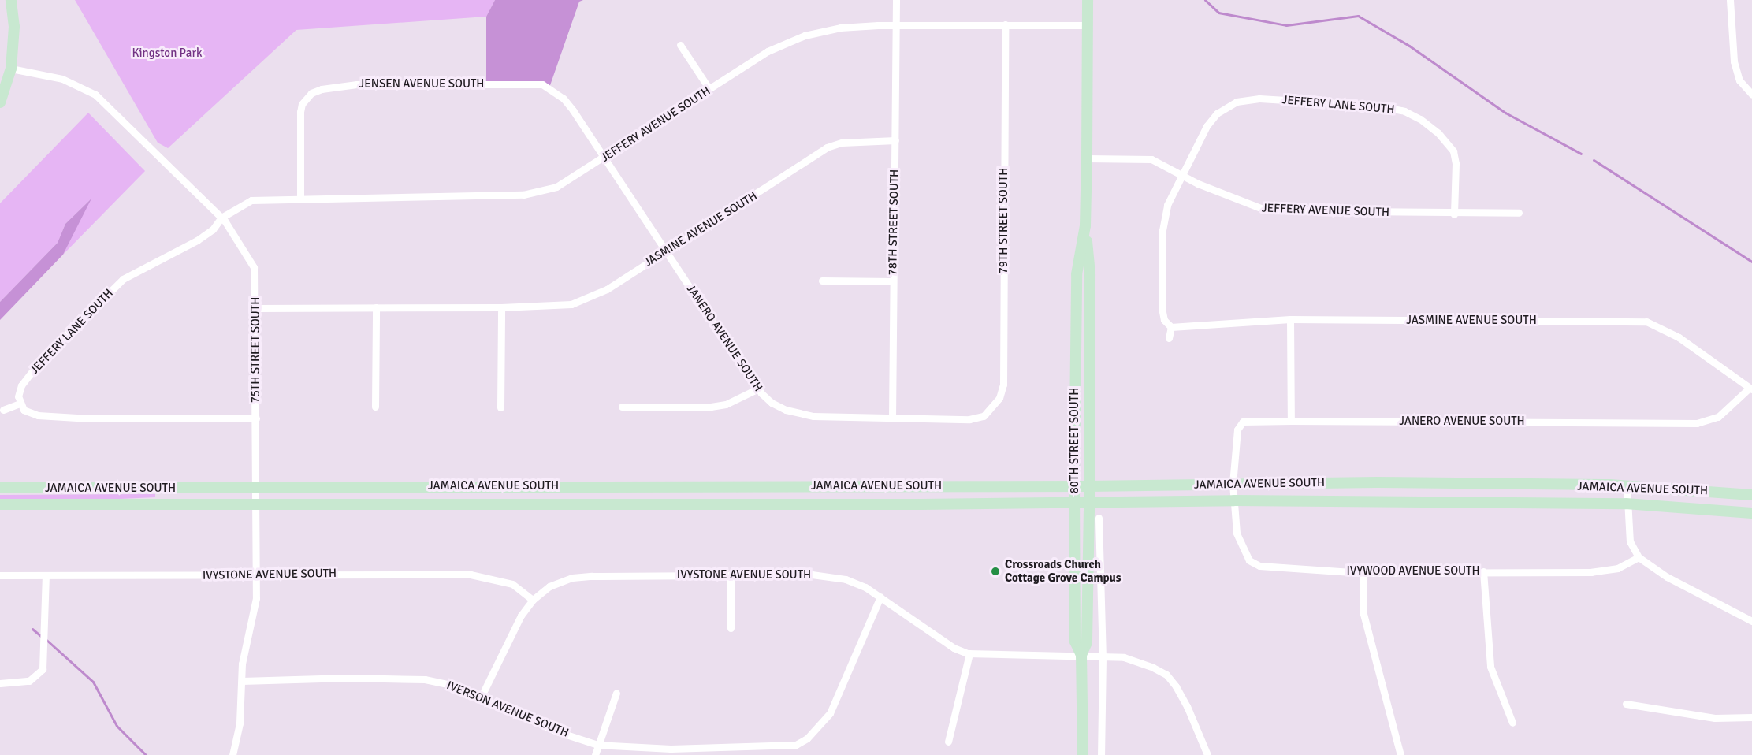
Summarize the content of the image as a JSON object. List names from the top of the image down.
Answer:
{
  "streets": {
    "main road": ["80TH STREET SOUTH", "JAMAICA AVENUE SOUTH"],
    "street": [
      "JENSEN AVENUE SOUTH",
      "JEFFERY LANE SOUTH",
      "JEFFERY AVENUE SOUTH",
      "79TH STREET SOUTH",
      "78TH STREET SOUTH",
      "JASMINE AVENUE SOUTH",
      "JANERO AVENUE SOUTH",
      "75TH STREET SOUTH",
      "IVYWOOD AVENUE SOUTH",
      "IVYSTONE AVENUE SOUTH",
      "IVERSON AVENUE SOUTH"
    ]
  },
  "crossings": [
    ["JENSEN AVENUE SOUTH", "JEFFERY AVENUE SOUTH"],
    ["JENSEN AVENUE SOUTH", "JANERO AVENUE SOUTH"],
    ["JEFFERY LANE SOUTH", "JEFFERY AVENUE SOUTH"],
    ["JEFFERY LANE SOUTH", "JASMINE AVENUE SOUTH"],
    ["JEFFERY LANE SOUTH", "75TH STREET SOUTH"],
    ["JEFFERY AVENUE SOUTH", "79TH STREET SOUTH"],
    ["JEFFERY AVENUE SOUTH", "78TH STREET SOUTH"],
    ["JEFFERY AVENUE SOUTH", "JANERO AVENUE SOUTH"],
    ["JEFFERY AVENUE SOUTH", "75TH STREET SOUTH"],
    ["JEFFERY AVENUE SOUTH", "80TH STREET SOUTH"],
    ["79TH STREET SOUTH", "JANERO AVENUE SOUTH"],
    ["78TH STREET SOUTH", "JASMINE AVENUE SOUTH"],
    ["78TH STREET SOUTH", "JANERO AVENUE SOUTH"],
    ["JASMINE AVENUE SOUTH", "JANERO AVENUE SOUTH"],
    ["JASMINE AVENUE SOUTH", "75TH STREET SOUTH"],
    ["JANERO AVENUE SOUTH", "JAMAICA AVENUE SOUTH"],
    ["JANERO AVENUE SOUTH", "IVYWOOD AVENUE SOUTH"],
    ["75TH STREET SOUTH", "JAMAICA AVENUE SOUTH"],
    ["75TH STREET SOUTH", "IVYSTONE AVENUE SOUTH"],
    ["75TH STREET SOUTH", "IVERSON AVENUE SOUTH"],
    ["80TH STREET SOUTH", "JAMAICA AVENUE SOUTH"],
    ["80TH STREET SOUTH", "IVYSTONE AVENUE SOUTH"],
    ["JAMAICA AVENUE SOUTH", "IVYWOOD AVENUE SOUTH"],
    ["IVYSTONE AVENUE SOUTH", "IVERSON AVENUE SOUTH"]
  ],
  "parks": ["Kingston Park"],
  "places": ["Crossroads Church Cottage Grove Campus"]
}
